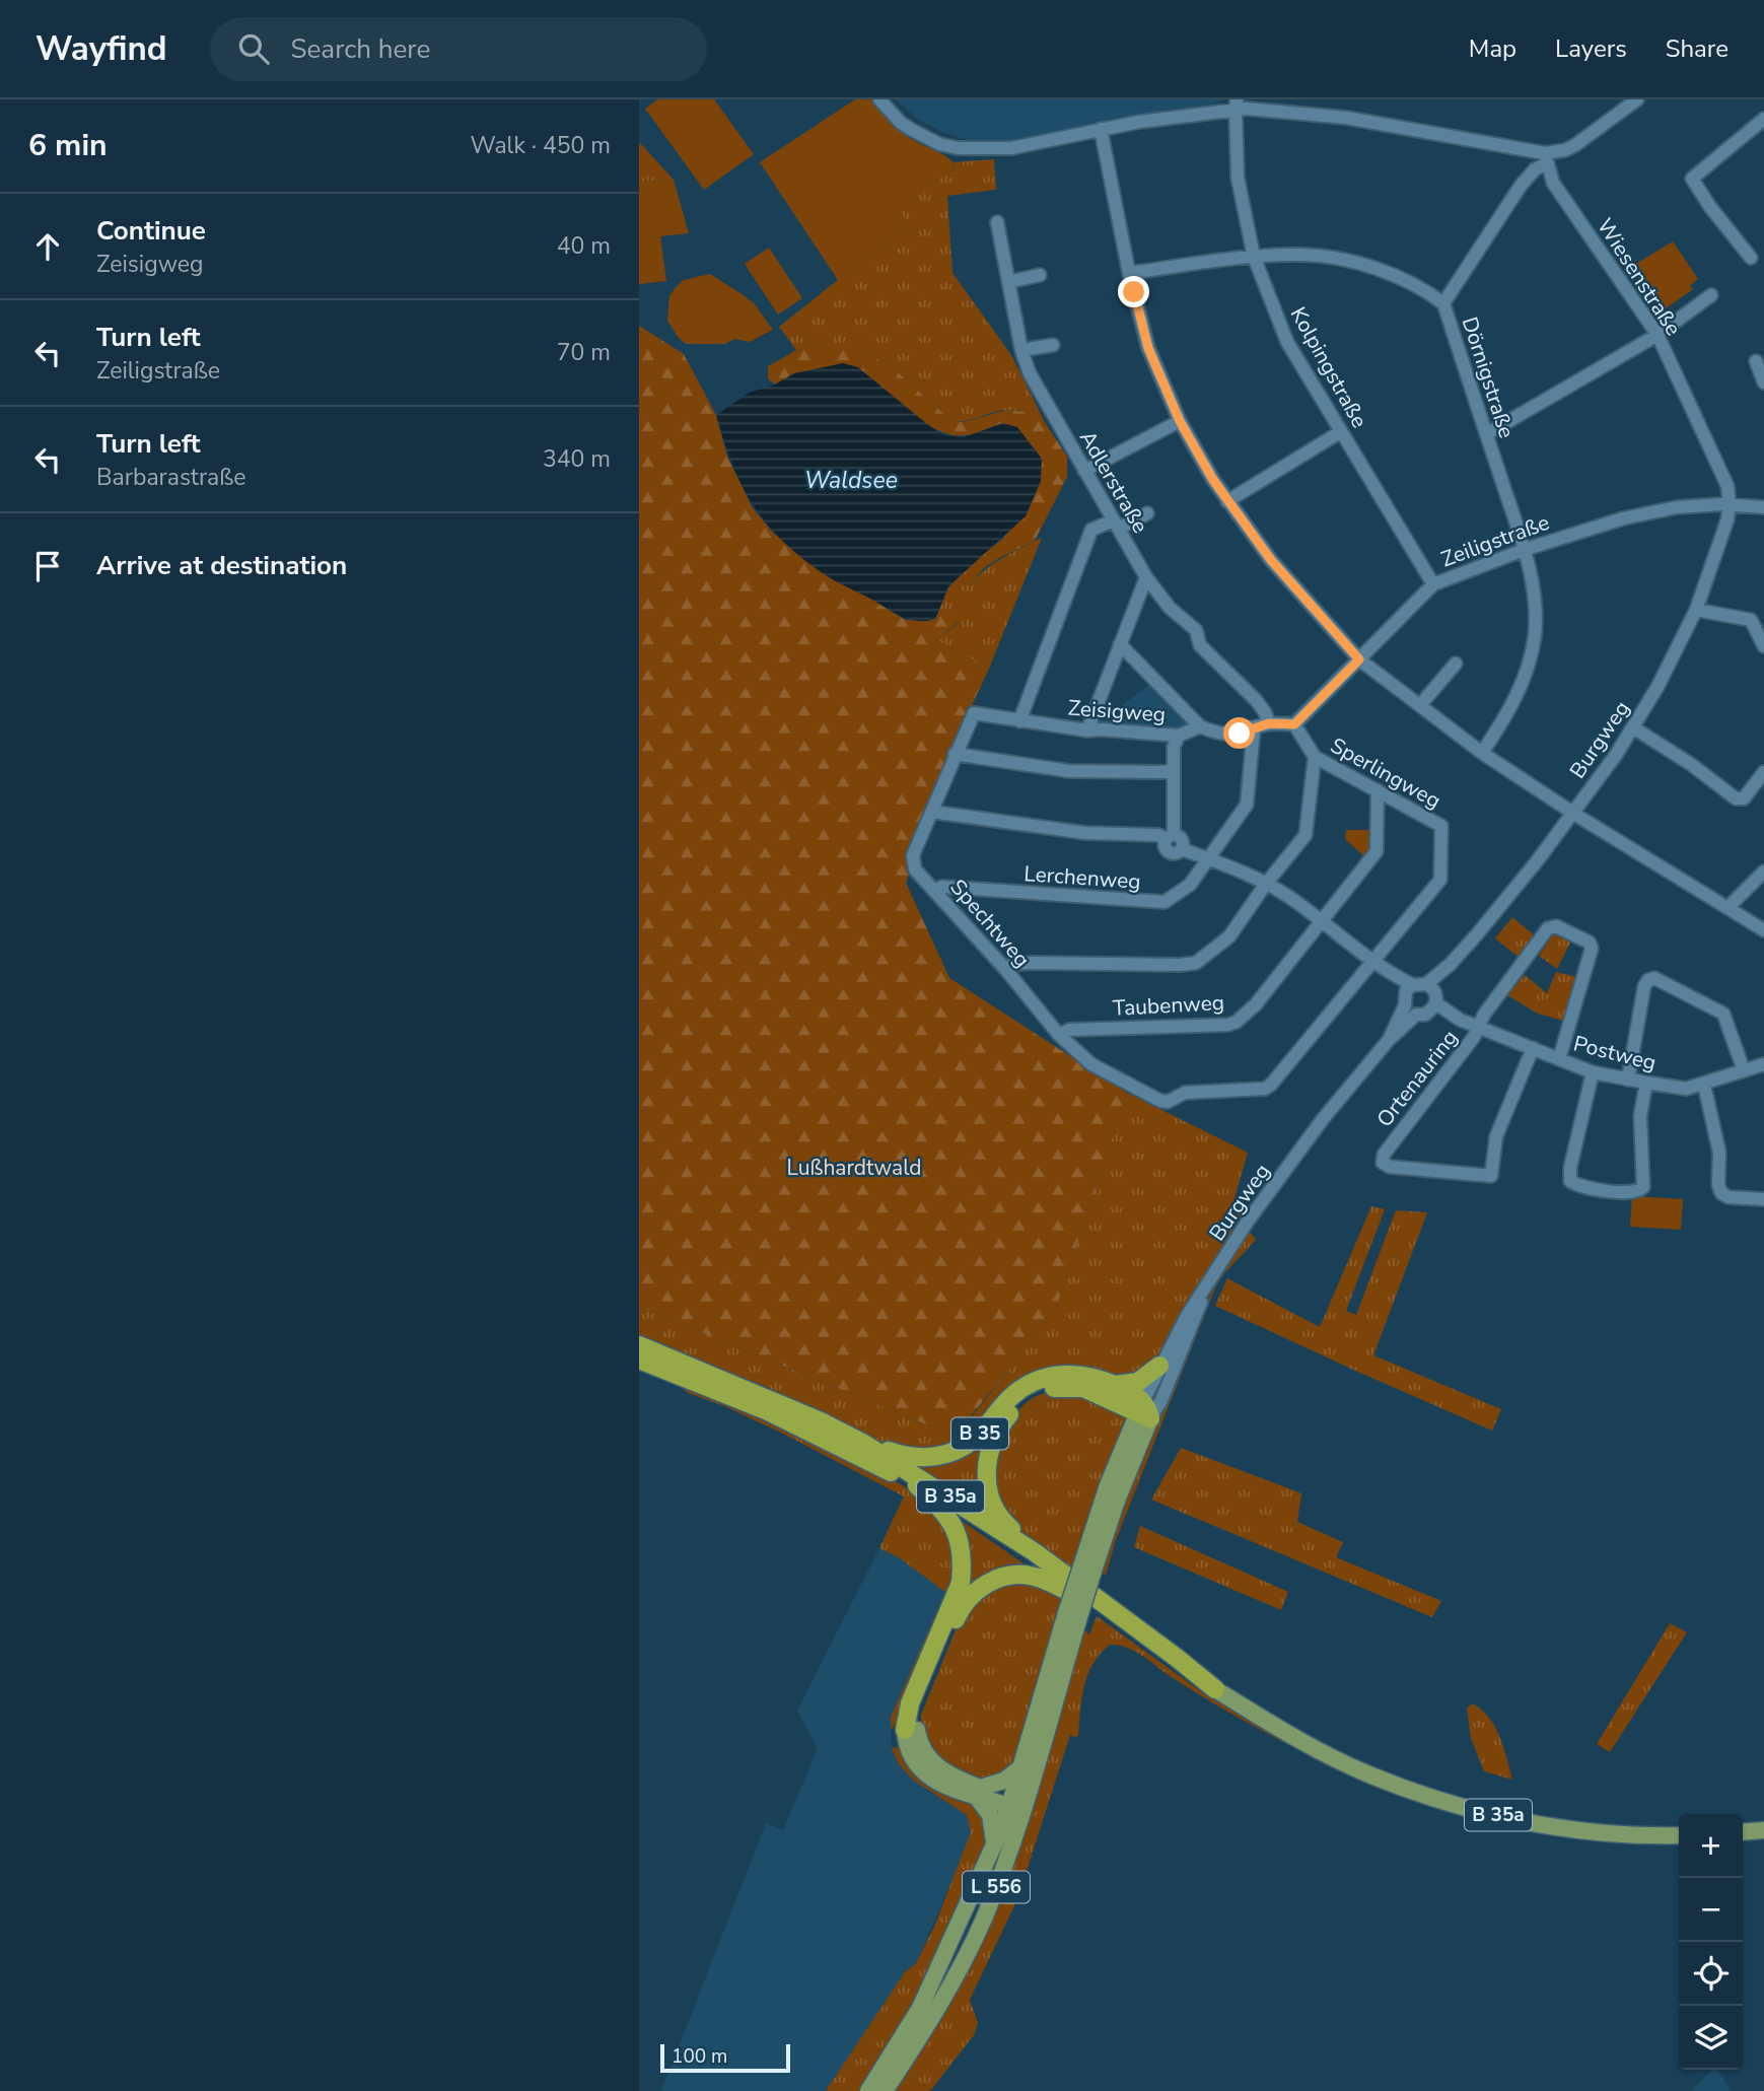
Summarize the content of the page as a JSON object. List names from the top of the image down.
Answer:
{
  "streets": {
    "highway": ["B 35", "B 35a"],
    "main road": ["L 556"],
    "street": [
      "Wiesenstraße",
      "Kolpingstraße",
      "Dörnigstraße",
      "Adlerstraße",
      "Zeiligstraße",
      "Zeisigweg",
      "Burgweg",
      "Sperlingweg",
      "Lerchenweg",
      "Spechtweg",
      "Taubenweg",
      "Postweg",
      "Ortenauring"
    ]
  },
  "crossings": [
    ["Wiesenstraße", "Dörnigstraße"],
    ["Wiesenstraße", "Zeiligstraße"],
    ["Wiesenstraße", "Burgweg"],
    ["Kolpingstraße", "Zeiligstraße"],
    ["Dörnigstraße", "Zeiligstraße"],
    ["Zeiligstraße", "Burgweg"],
    ["Zeiligstraße", "Sperlingweg"],
    ["Zeisigweg", "Spechtweg"],
    ["Burgweg", "Postweg"],
    ["Burgweg", "B 35"],
    ["Burgweg", "L 556"],
    ["Sperlingweg", "Spechtweg"],
    ["Sperlingweg", "Taubenweg"],
    ["Sperlingweg", "Postweg"],
    ["Lerchenweg", "Spechtweg"],
    ["Lerchenweg", "Postweg"],
    ["Spechtweg", "Taubenweg"],
    ["Spechtweg", "Postweg"],
    ["Taubenweg", "Postweg"],
    ["Postweg", "Ortenauring"],
    ["B 35", "B 35a"],
    ["B 35", "L 556"]
  ],
  "water": ["Waldsee"],
  "parks": ["Lußhardtwald"],
  "scale_bar": "100 m",
  "page": {
    "header": "Wayfind",
    "search": "Search here",
    "nav": ["Map", "Layers", "Share"],
    "heading": ["6 min", "Walk · 450 m"],
    "list": [
      ["Continue", "Zeisigweg", "40 m"],
      ["Turn left", "Zeiligstraße", "70 m"],
      ["Turn left", "Barbarastraße", "340 m"],
      "Arrive at destination"
    ],
    "map_buttons": ["+", "−"],
    "scale": "100 m"
  }
}
